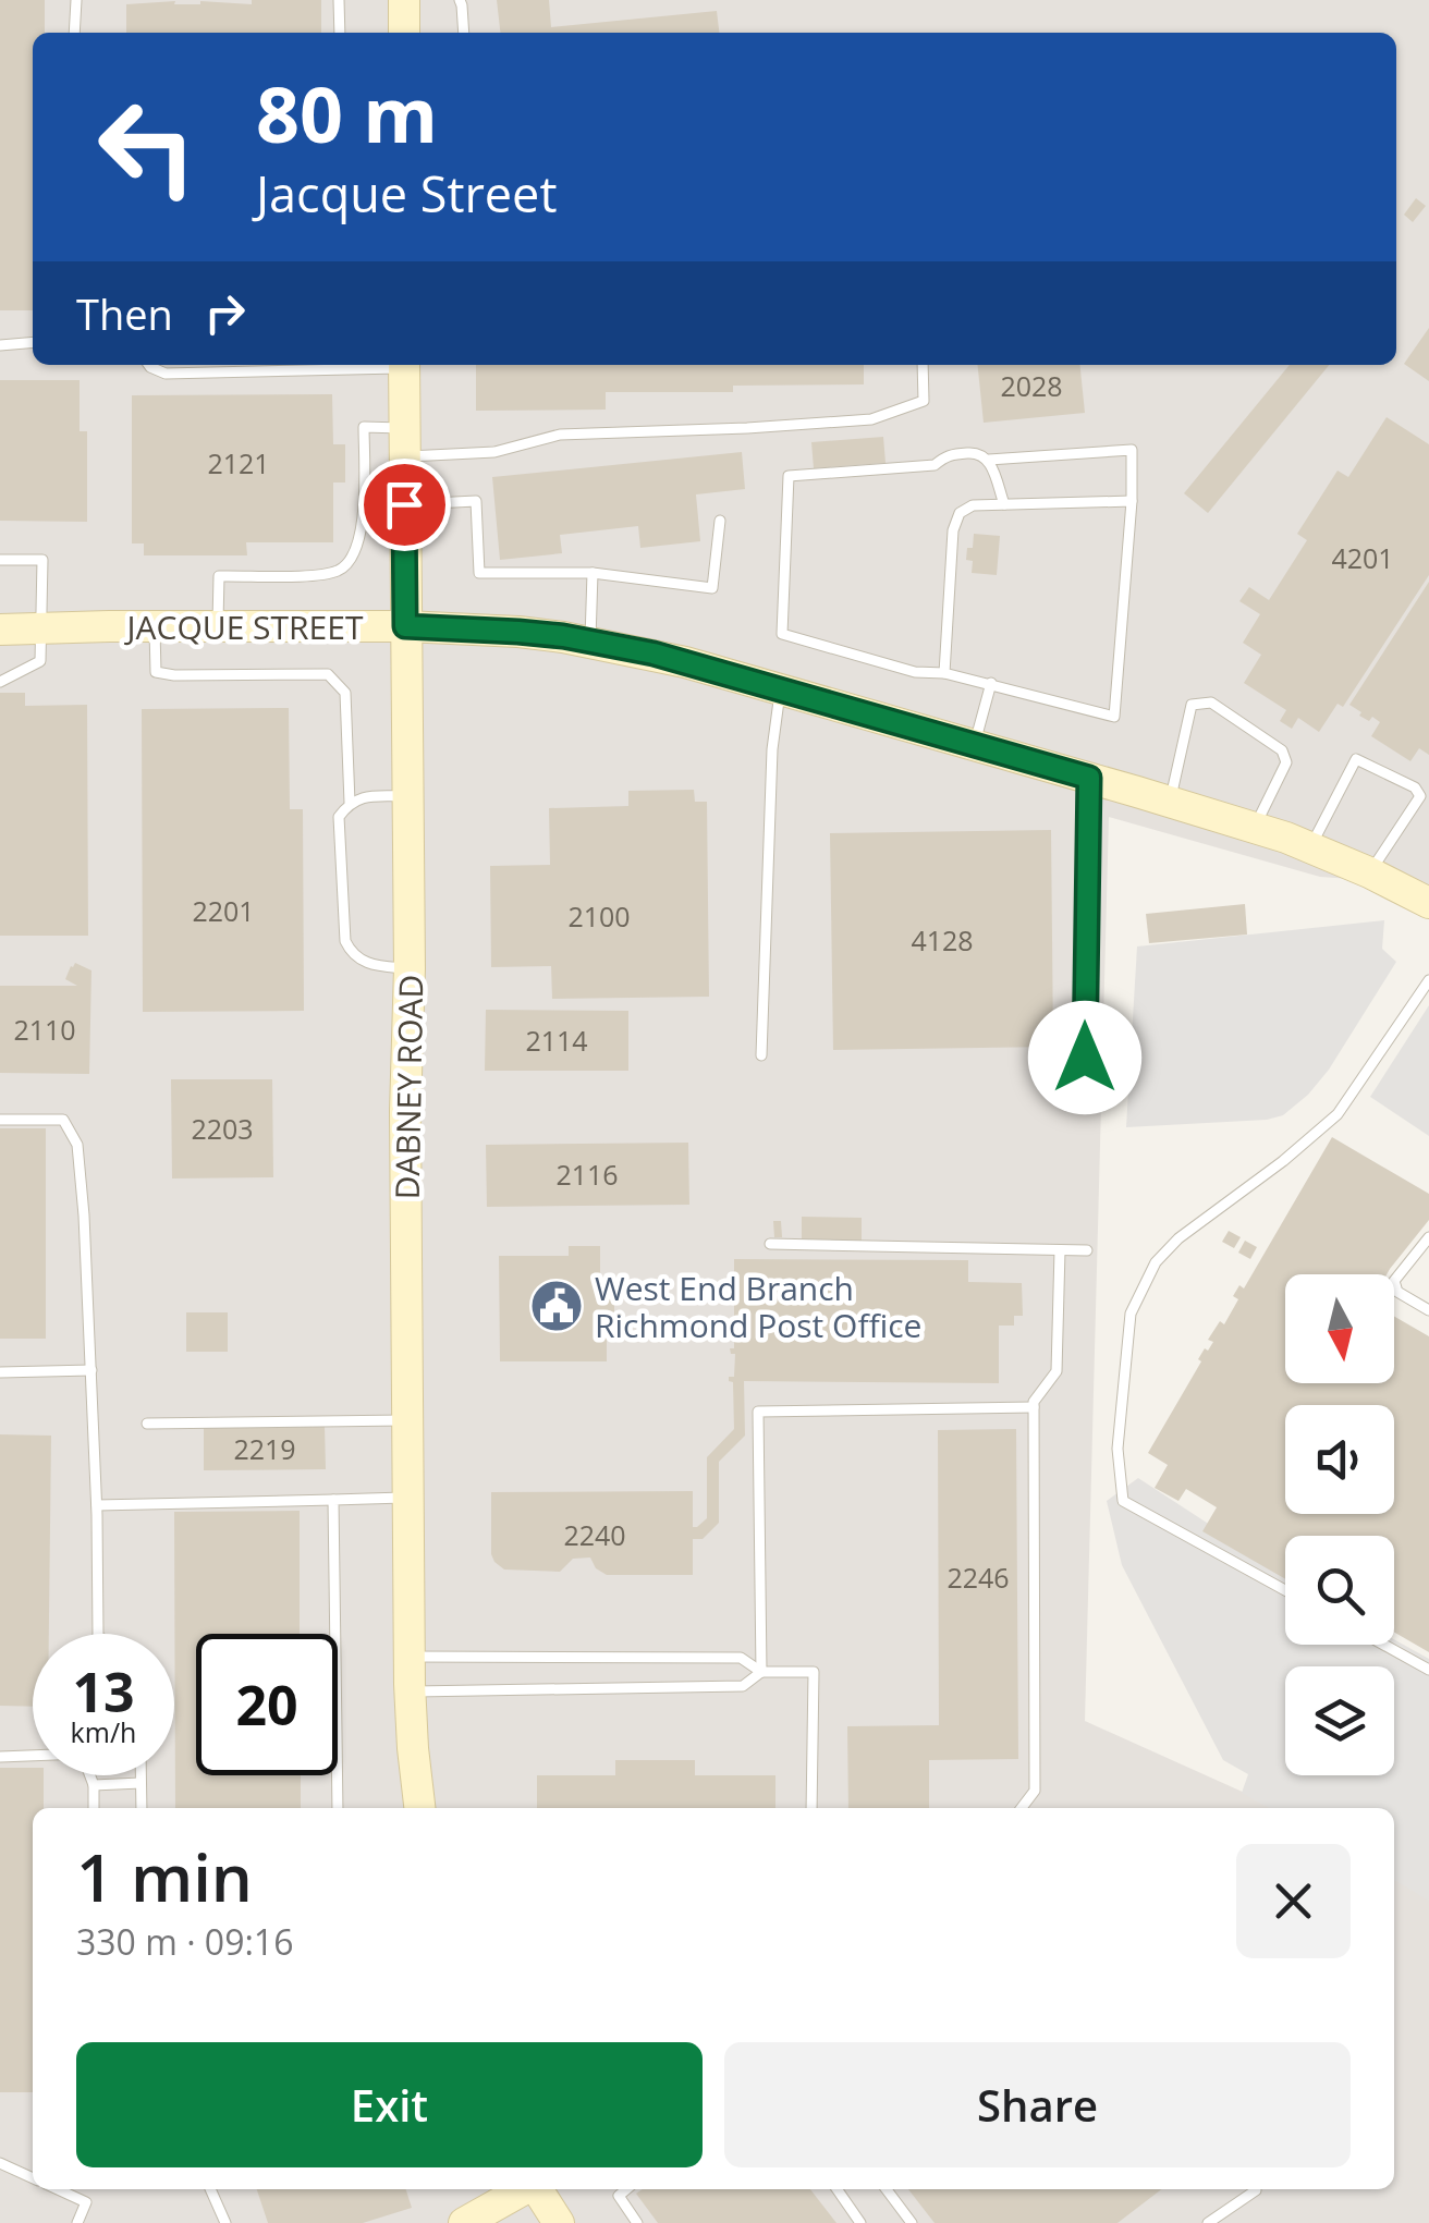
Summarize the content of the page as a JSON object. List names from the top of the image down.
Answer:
{
  "streets": {
    "street": ["JACQUE STREET", "DABNEY ROAD"]
  },
  "crossings": [
    ["JACQUE STREET", "DABNEY ROAD"]
  ],
  "places": {
    "public building": ["West End Branch Richmond Post Office"]
  },
  "house_numbers": [
    "2028",
    "2121",
    "4201",
    "2201",
    "2100",
    "4128",
    "2110",
    "2114",
    "2203",
    "2116",
    "2219",
    "2240",
    "2246"
  ],
  "north": "bottom",
  "page": {
    "turn": ["80 m", "Jacque Street"],
    "then": "Then",
    "speed": "13 km/h",
    "limit": "20",
    "heading": ["1 min", "330 m · 09:16"],
    "buttons": ["Exit", "Share"]
  }
}
